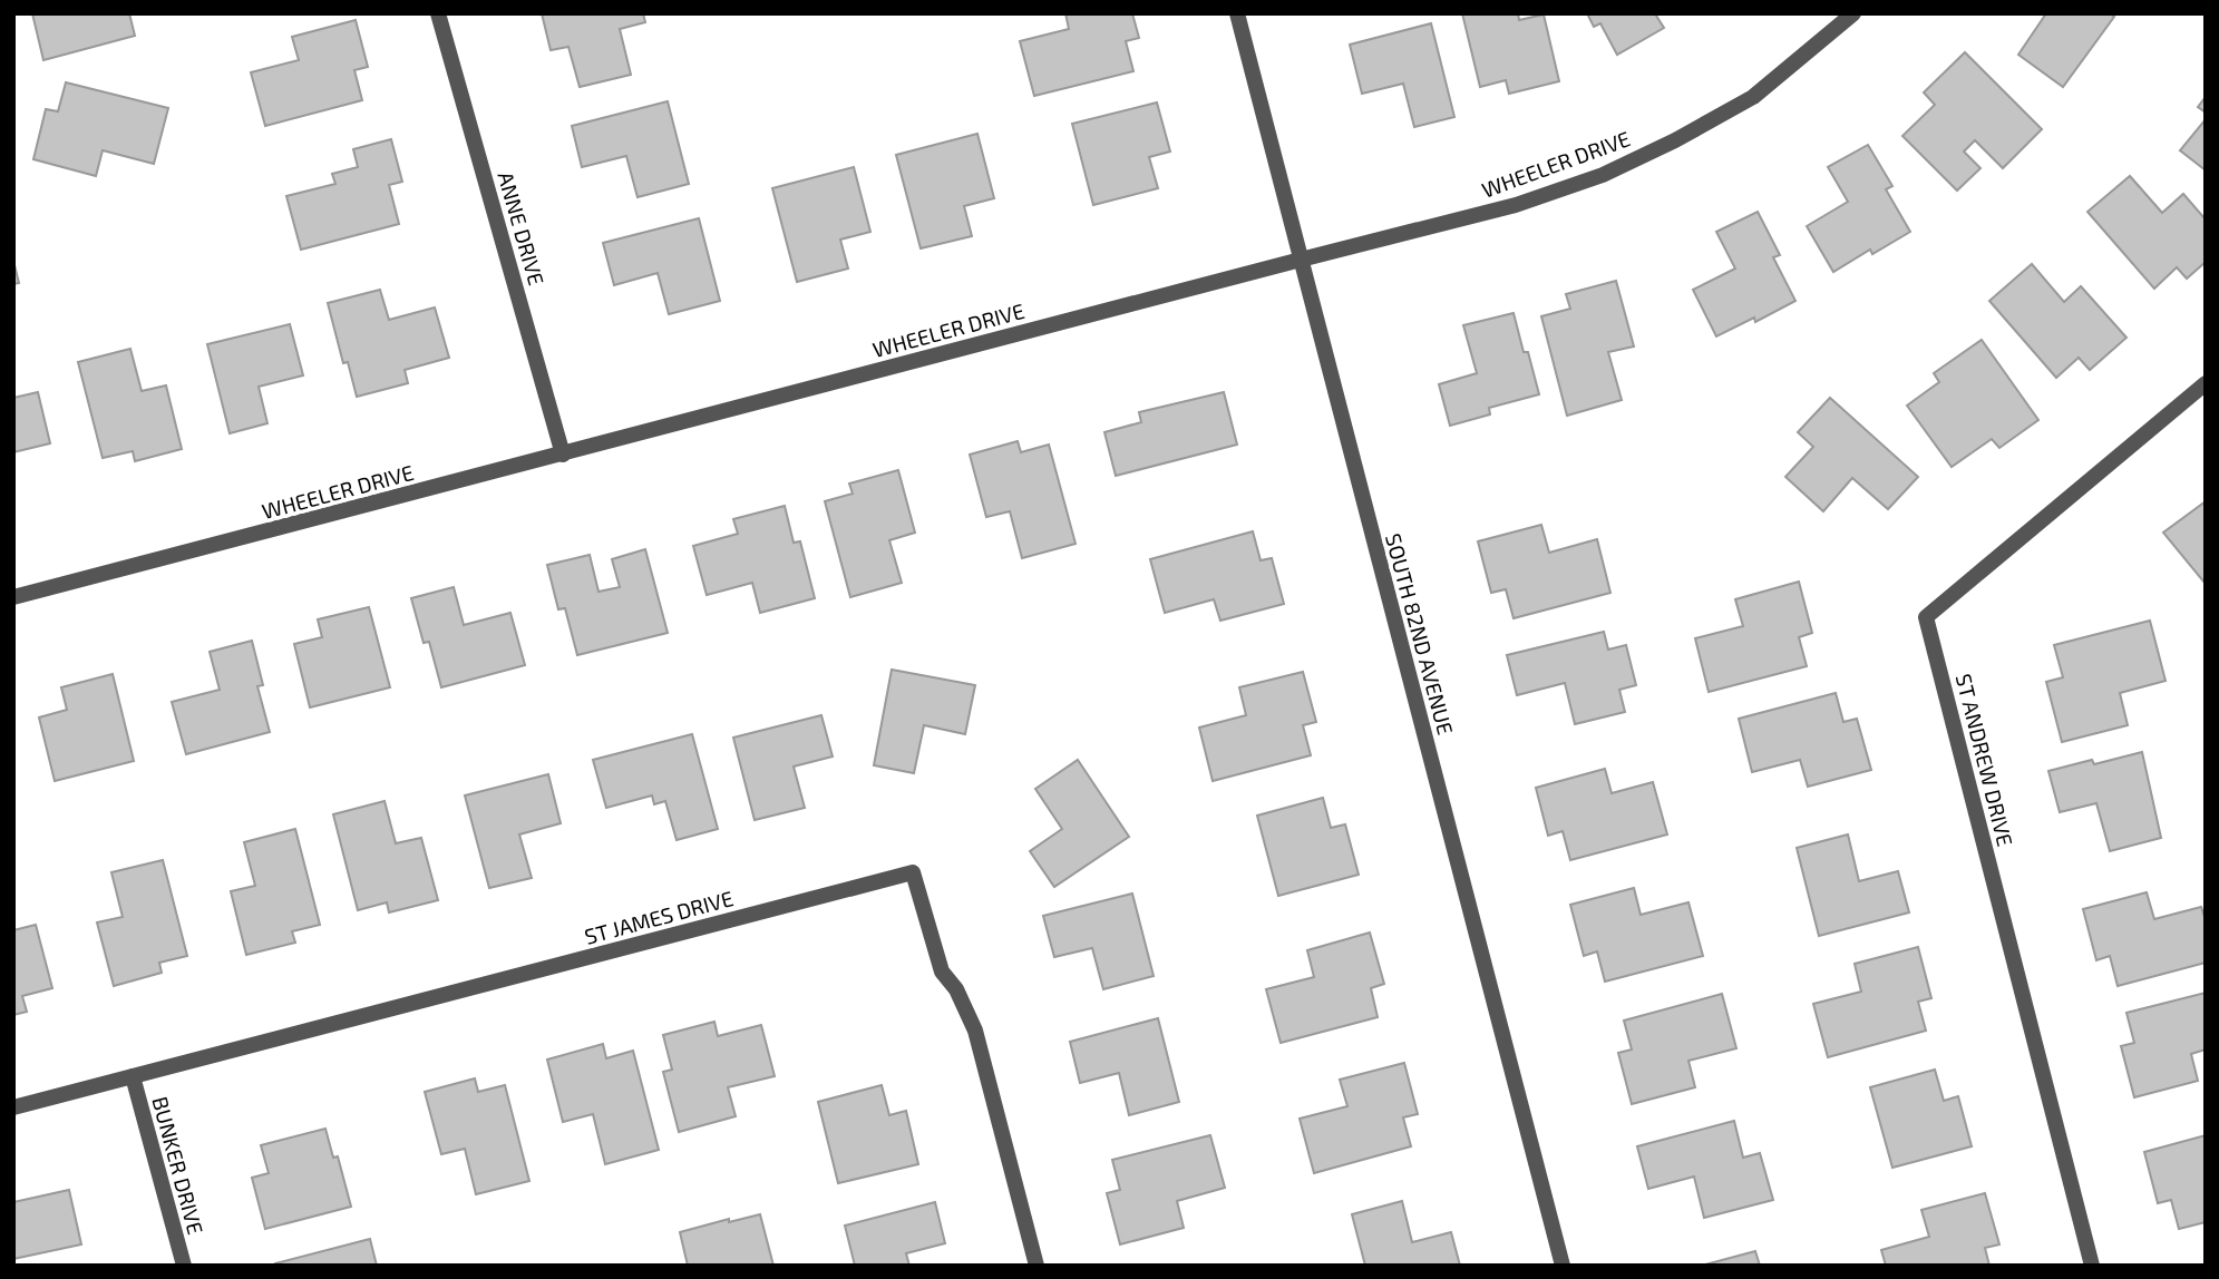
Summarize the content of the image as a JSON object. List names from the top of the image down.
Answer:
{
  "streets": {
    "street": [
      "WHEELER DRIVE",
      "ANNE DRIVE",
      "SOUTH 82ND AVENUE",
      "ST ANDREW DRIVE",
      "ST JAMES DRIVE",
      "BUNKER DRIVE"
    ]
  },
  "crossings": [
    ["WHEELER DRIVE", "ANNE DRIVE"],
    ["WHEELER DRIVE", "SOUTH 82ND AVENUE"],
    ["ST JAMES DRIVE", "BUNKER DRIVE"]
  ]
}
